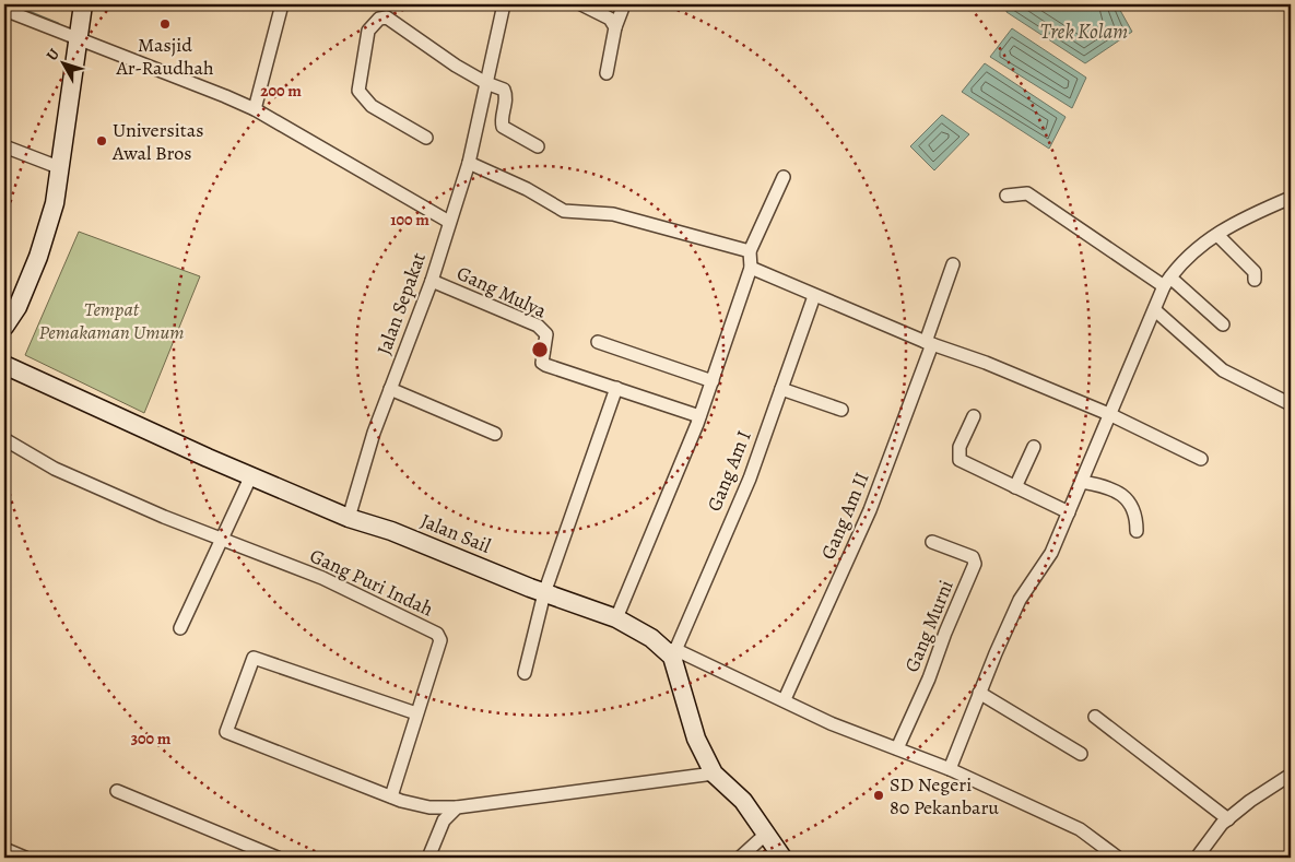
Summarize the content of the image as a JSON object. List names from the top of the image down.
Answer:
{
  "streets": {
    "street": [
      "Gang Mulya",
      "Jalan Sepakat",
      "Gang Am I",
      "Gang Am II",
      "Jalan Sail",
      "Gang Puri Indah",
      "Gang Murni"
    ]
  },
  "crossings": [
    ["Gang Mulya", "Jalan Sepakat"],
    ["Jalan Sepakat", "Jalan Sail"],
    ["Gang Am I", "Jalan Sail"]
  ],
  "water": ["Trek Kolam"],
  "parks": ["Tempat Pemakaman Umum"],
  "places": ["Masjid Ar-Raudhah", "Universitas Awal Bros", "SD Negeri 80 Pekanbaru"],
  "north": "top left",
  "rings": ["200 m", "100 m", "300 m"]
}
